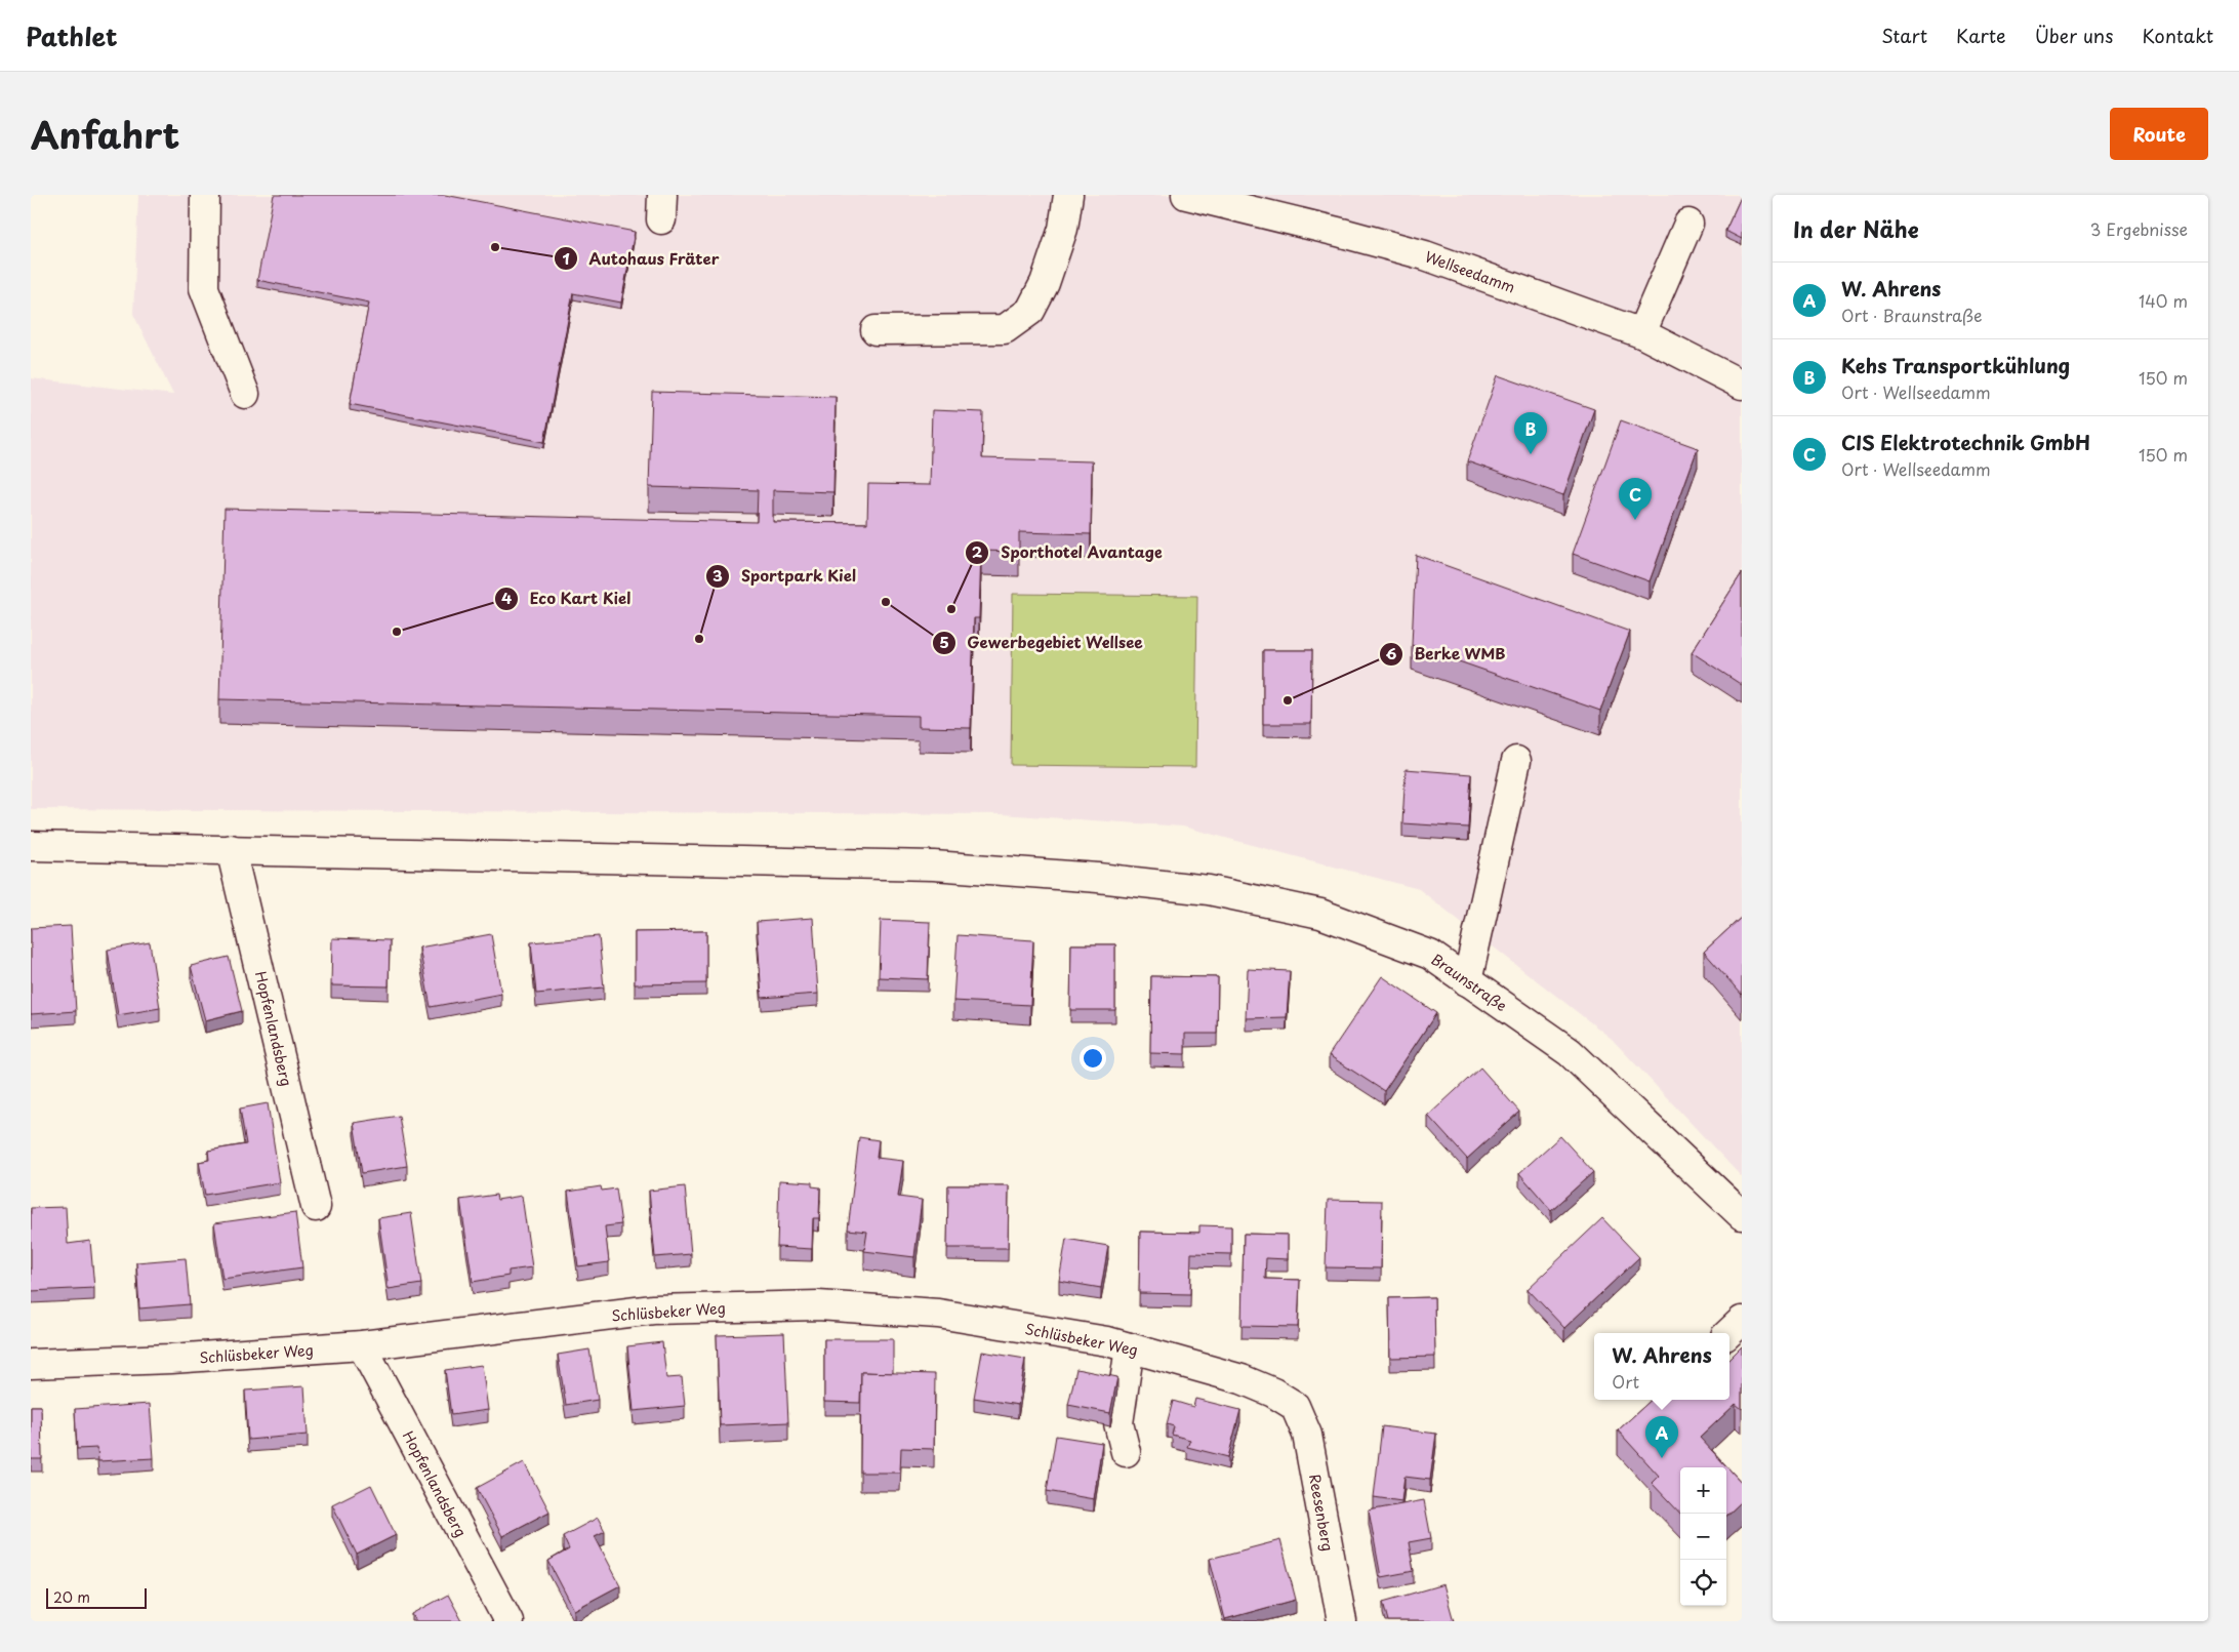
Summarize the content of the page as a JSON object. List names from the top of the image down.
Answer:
{
  "streets": {
    "street": [
      "Wellseedamm",
      "Braunstraße",
      "Hopfenlandsberg",
      "Schlüsbeker Weg",
      "Reesenberg"
    ]
  },
  "crossings": [
    ["Braunstraße", "Hopfenlandsberg"],
    ["Hopfenlandsberg", "Schlüsbeker Weg"],
    ["Schlüsbeker Weg", "Reesenberg"]
  ],
  "places": [
    "Autohaus Fräter",
    "Gewerbegebiet Wellsee",
    "Sporthotel Avantage",
    "Eco Kart Kiel",
    "Sportpark Kiel",
    "Berke WMB"
  ],
  "scale_bar": "20 m",
  "page": {
    "header": "Pathlet",
    "nav": [
      "Start",
      "Karte",
      "Über uns",
      "Kontakt"
    ],
    "title": "Anfahrt",
    "buttons": "Route",
    "heading": ["In der Nähe", "3 Ergebnisse"],
    "list": [
      {
        "mark": "A",
        "name": "W. Ahrens",
        "note": "Ort · Braunstraße",
        "value": "140 m"
      },
      {
        "mark": "B",
        "name": "Kehs Transportkühlung",
        "note": "Ort · Wellseedamm",
        "value": "150 m"
      },
      {
        "mark": "C",
        "name": "CIS Elektrotechnik GmbH",
        "note": "Ort · Wellseedamm",
        "value": "150 m"
      }
    ],
    "pins": ["B", "C", "A"],
    "popup": ["W. Ahrens", "Ort"],
    "map_buttons": ["+", "−"],
    "scale": "20 m"
  }
}
